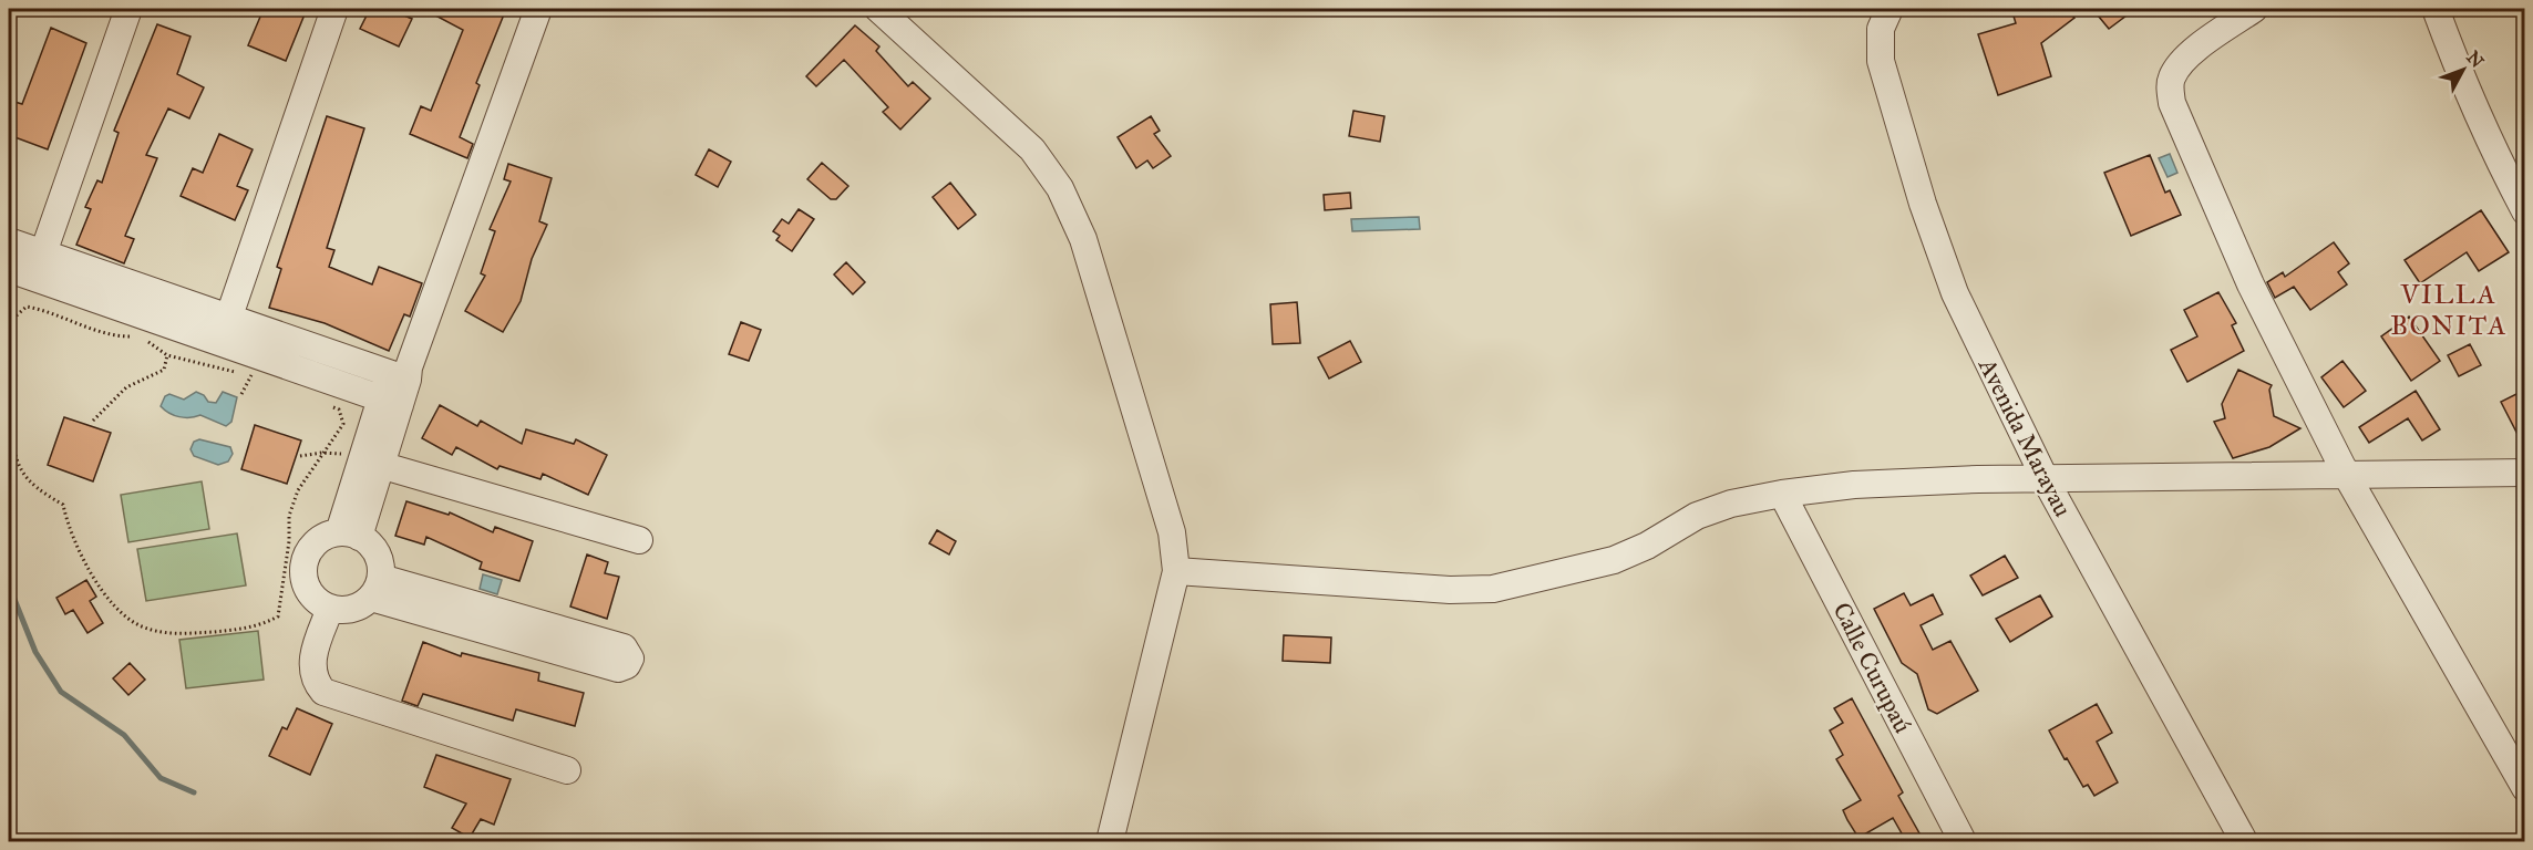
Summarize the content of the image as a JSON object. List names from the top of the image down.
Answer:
{
  "streets": {
    "street": ["Avenida Marayau", "Calle Curupaú"]
  },
  "districts": ["VILLA BONITA"],
  "north": "top right"
}
